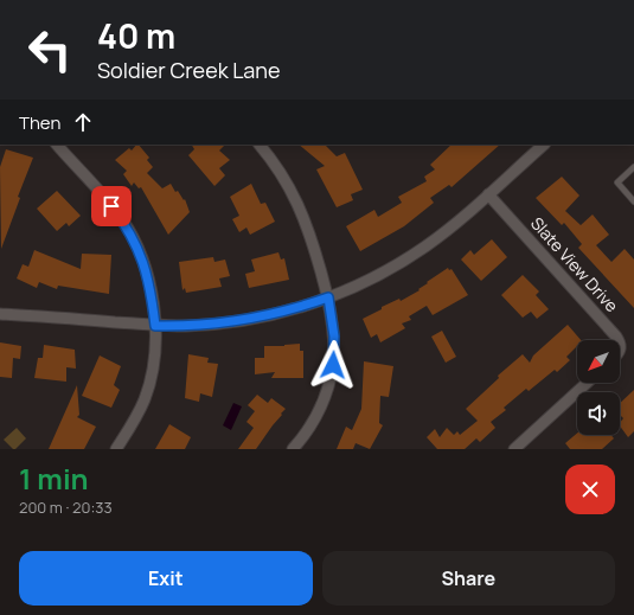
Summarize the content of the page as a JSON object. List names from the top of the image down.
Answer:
{
  "streets": {
    "street": ["Slate View Drive"]
  },
  "north": "bottom left",
  "page": {
    "turn": ["40 m", "Soldier Creek Lane"],
    "then": "Then",
    "heading": ["1 min", "200 m · 20:33"],
    "buttons": ["Exit", "Share"]
  }
}
